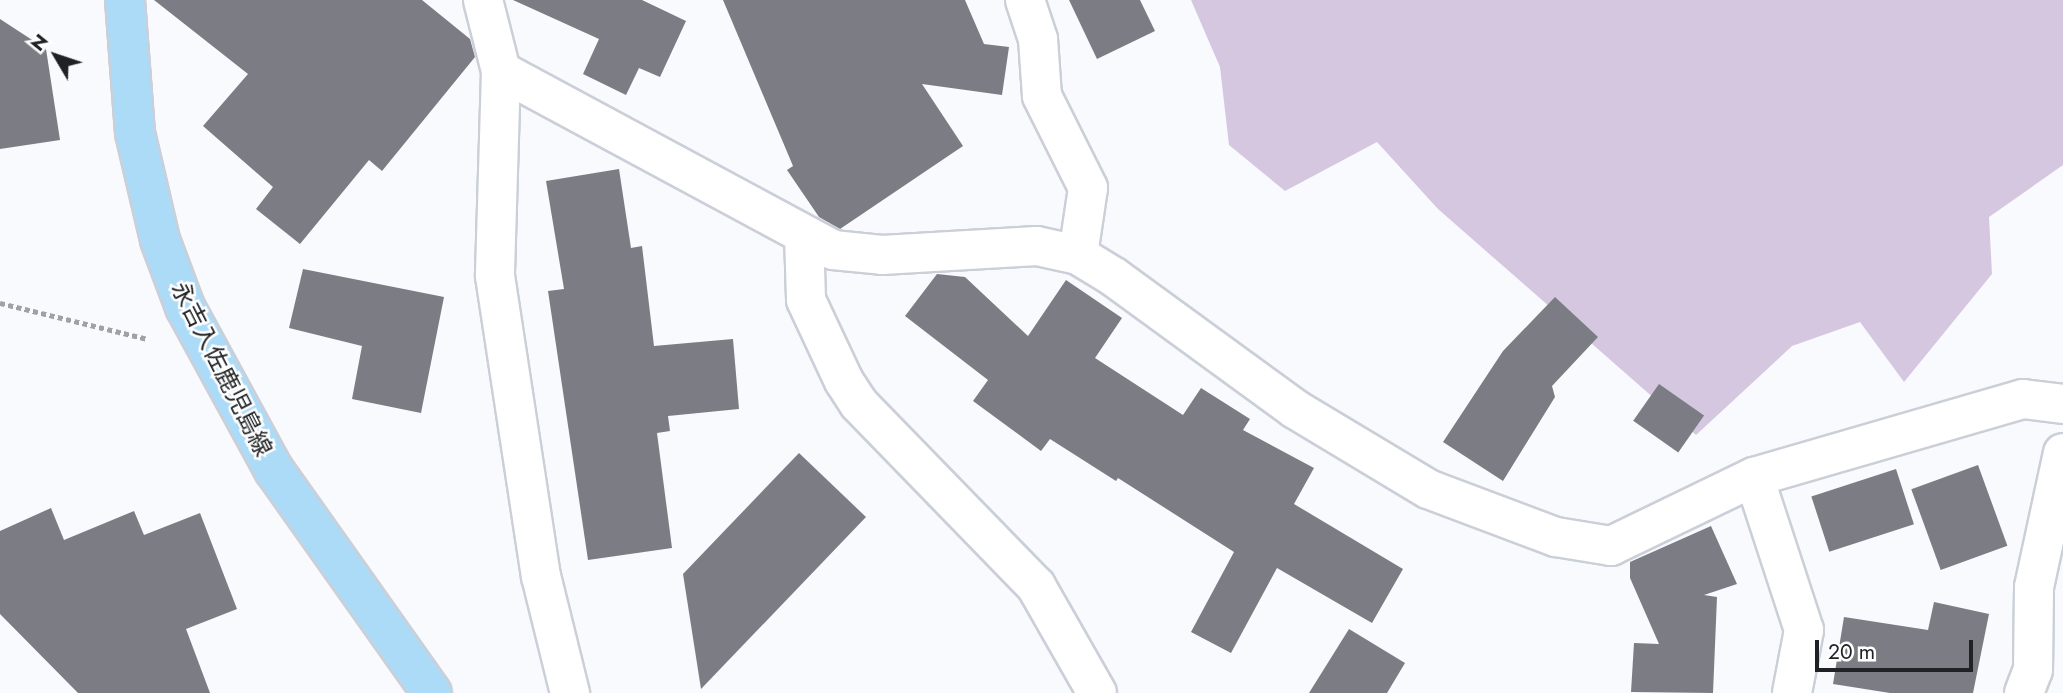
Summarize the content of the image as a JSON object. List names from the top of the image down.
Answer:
{
  "streets": {
    "main road": ["永吉入佐鹿児島線"]
  },
  "scale_bar": "20 m",
  "north": "top left"
}
